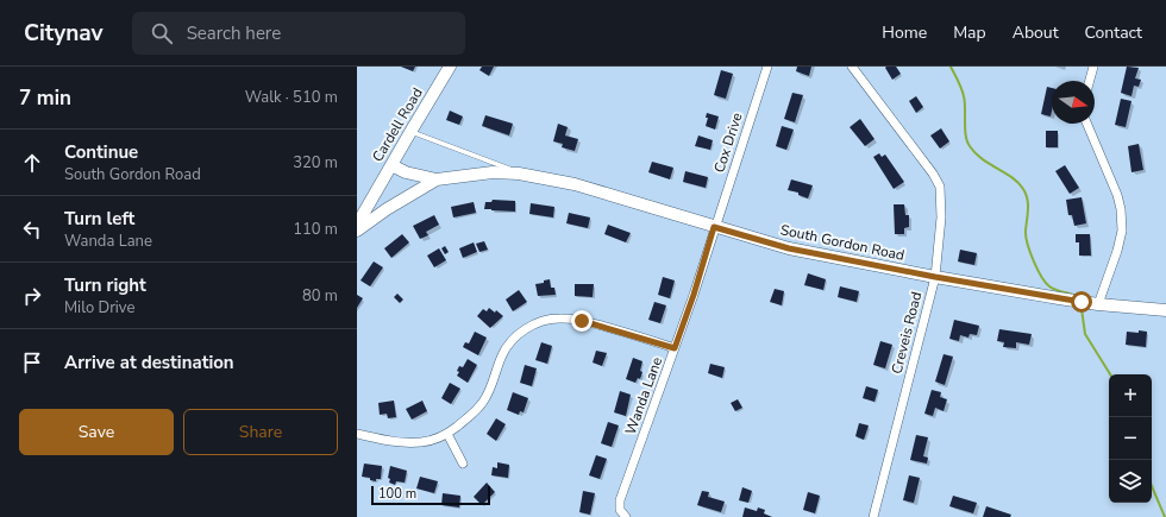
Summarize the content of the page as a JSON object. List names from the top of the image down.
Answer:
{
  "streets": {
    "street": [
      "Cardell Road",
      "Cox Drive",
      "South Gordon Road",
      "Creveis Road",
      "Wanda Lane"
    ]
  },
  "crossings": [
    ["Cardell Road", "South Gordon Road"],
    ["Cox Drive", "South Gordon Road"],
    ["Cox Drive", "Wanda Lane"],
    ["South Gordon Road", "Creveis Road"],
    ["South Gordon Road", "Wanda Lane"]
  ],
  "scale_bar": "100 m",
  "north": "right",
  "page": {
    "header": "Citynav",
    "search": "Search here",
    "nav": [
      "Home",
      "Map",
      "About",
      "Contact"
    ],
    "heading": ["7 min", "Walk · 510 m"],
    "list": [
      ["Continue", "South Gordon Road", "320 m"],
      ["Turn left", "Wanda Lane", "110 m"],
      ["Turn right", "Milo Drive", "80 m"],
      "Arrive at destination"
    ],
    "map_buttons": ["+", "−"],
    "buttons": ["Save", "Share"],
    "scale": "100 m"
  }
}
